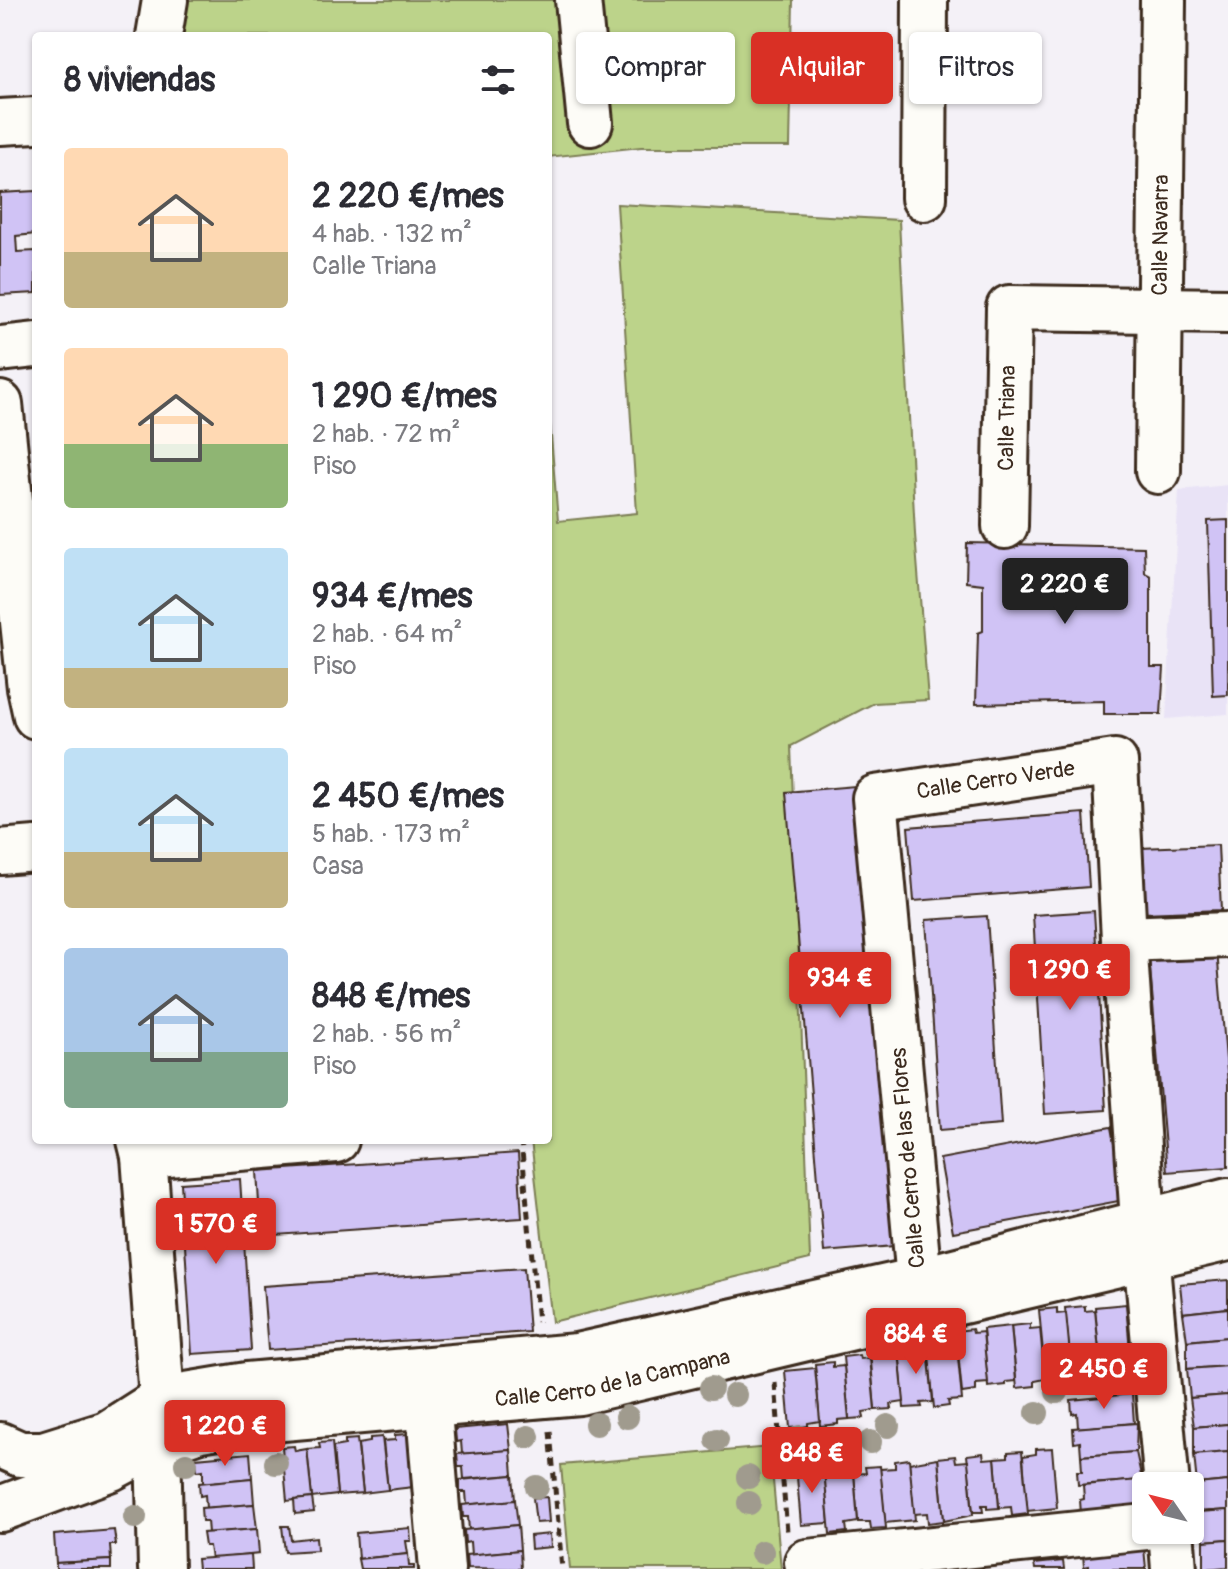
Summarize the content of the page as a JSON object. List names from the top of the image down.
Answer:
{
  "streets": {
    "street": [
      "Calle Navarra",
      "Calle Triana",
      "Calle Cerro Verde",
      "Calle Cerro de las Flores",
      "Calle Cerro de la Campana"
    ]
  },
  "crossings": [
    ["Calle Navarra", "Calle Triana"],
    ["Calle Cerro Verde", "Calle Cerro de las Flores"],
    ["Calle Cerro de las Flores", "Calle Cerro de la Campana"]
  ],
  "north": "top left",
  "page": {
    "chip": ["Comprar", "Alquilar", "Filtros"],
    "heading": "8 viviendas",
    "list": [
      {
        "name": "2 220 €/mes",
        "note": "4 hab. · 132 m² · Calle Triana"
      },
      {
        "name": "1 290 €/mes",
        "note": "2 hab. · 72 m² · Piso"
      },
      {
        "name": "934 €/mes",
        "note": "2 hab. · 64 m² · Piso"
      },
      {
        "name": "2 450 €/mes",
        "note": "5 hab. · 173 m² · Casa"
      },
      {
        "name": "848 €/mes",
        "note": "2 hab. · 56 m² · Piso"
      }
    ],
    "price": [
      "2 220 €",
      "1 290 €",
      "934 €",
      "1 570 €",
      "884 €",
      "2 450 €",
      "1 220 €",
      "848 €"
    ]
  }
}
